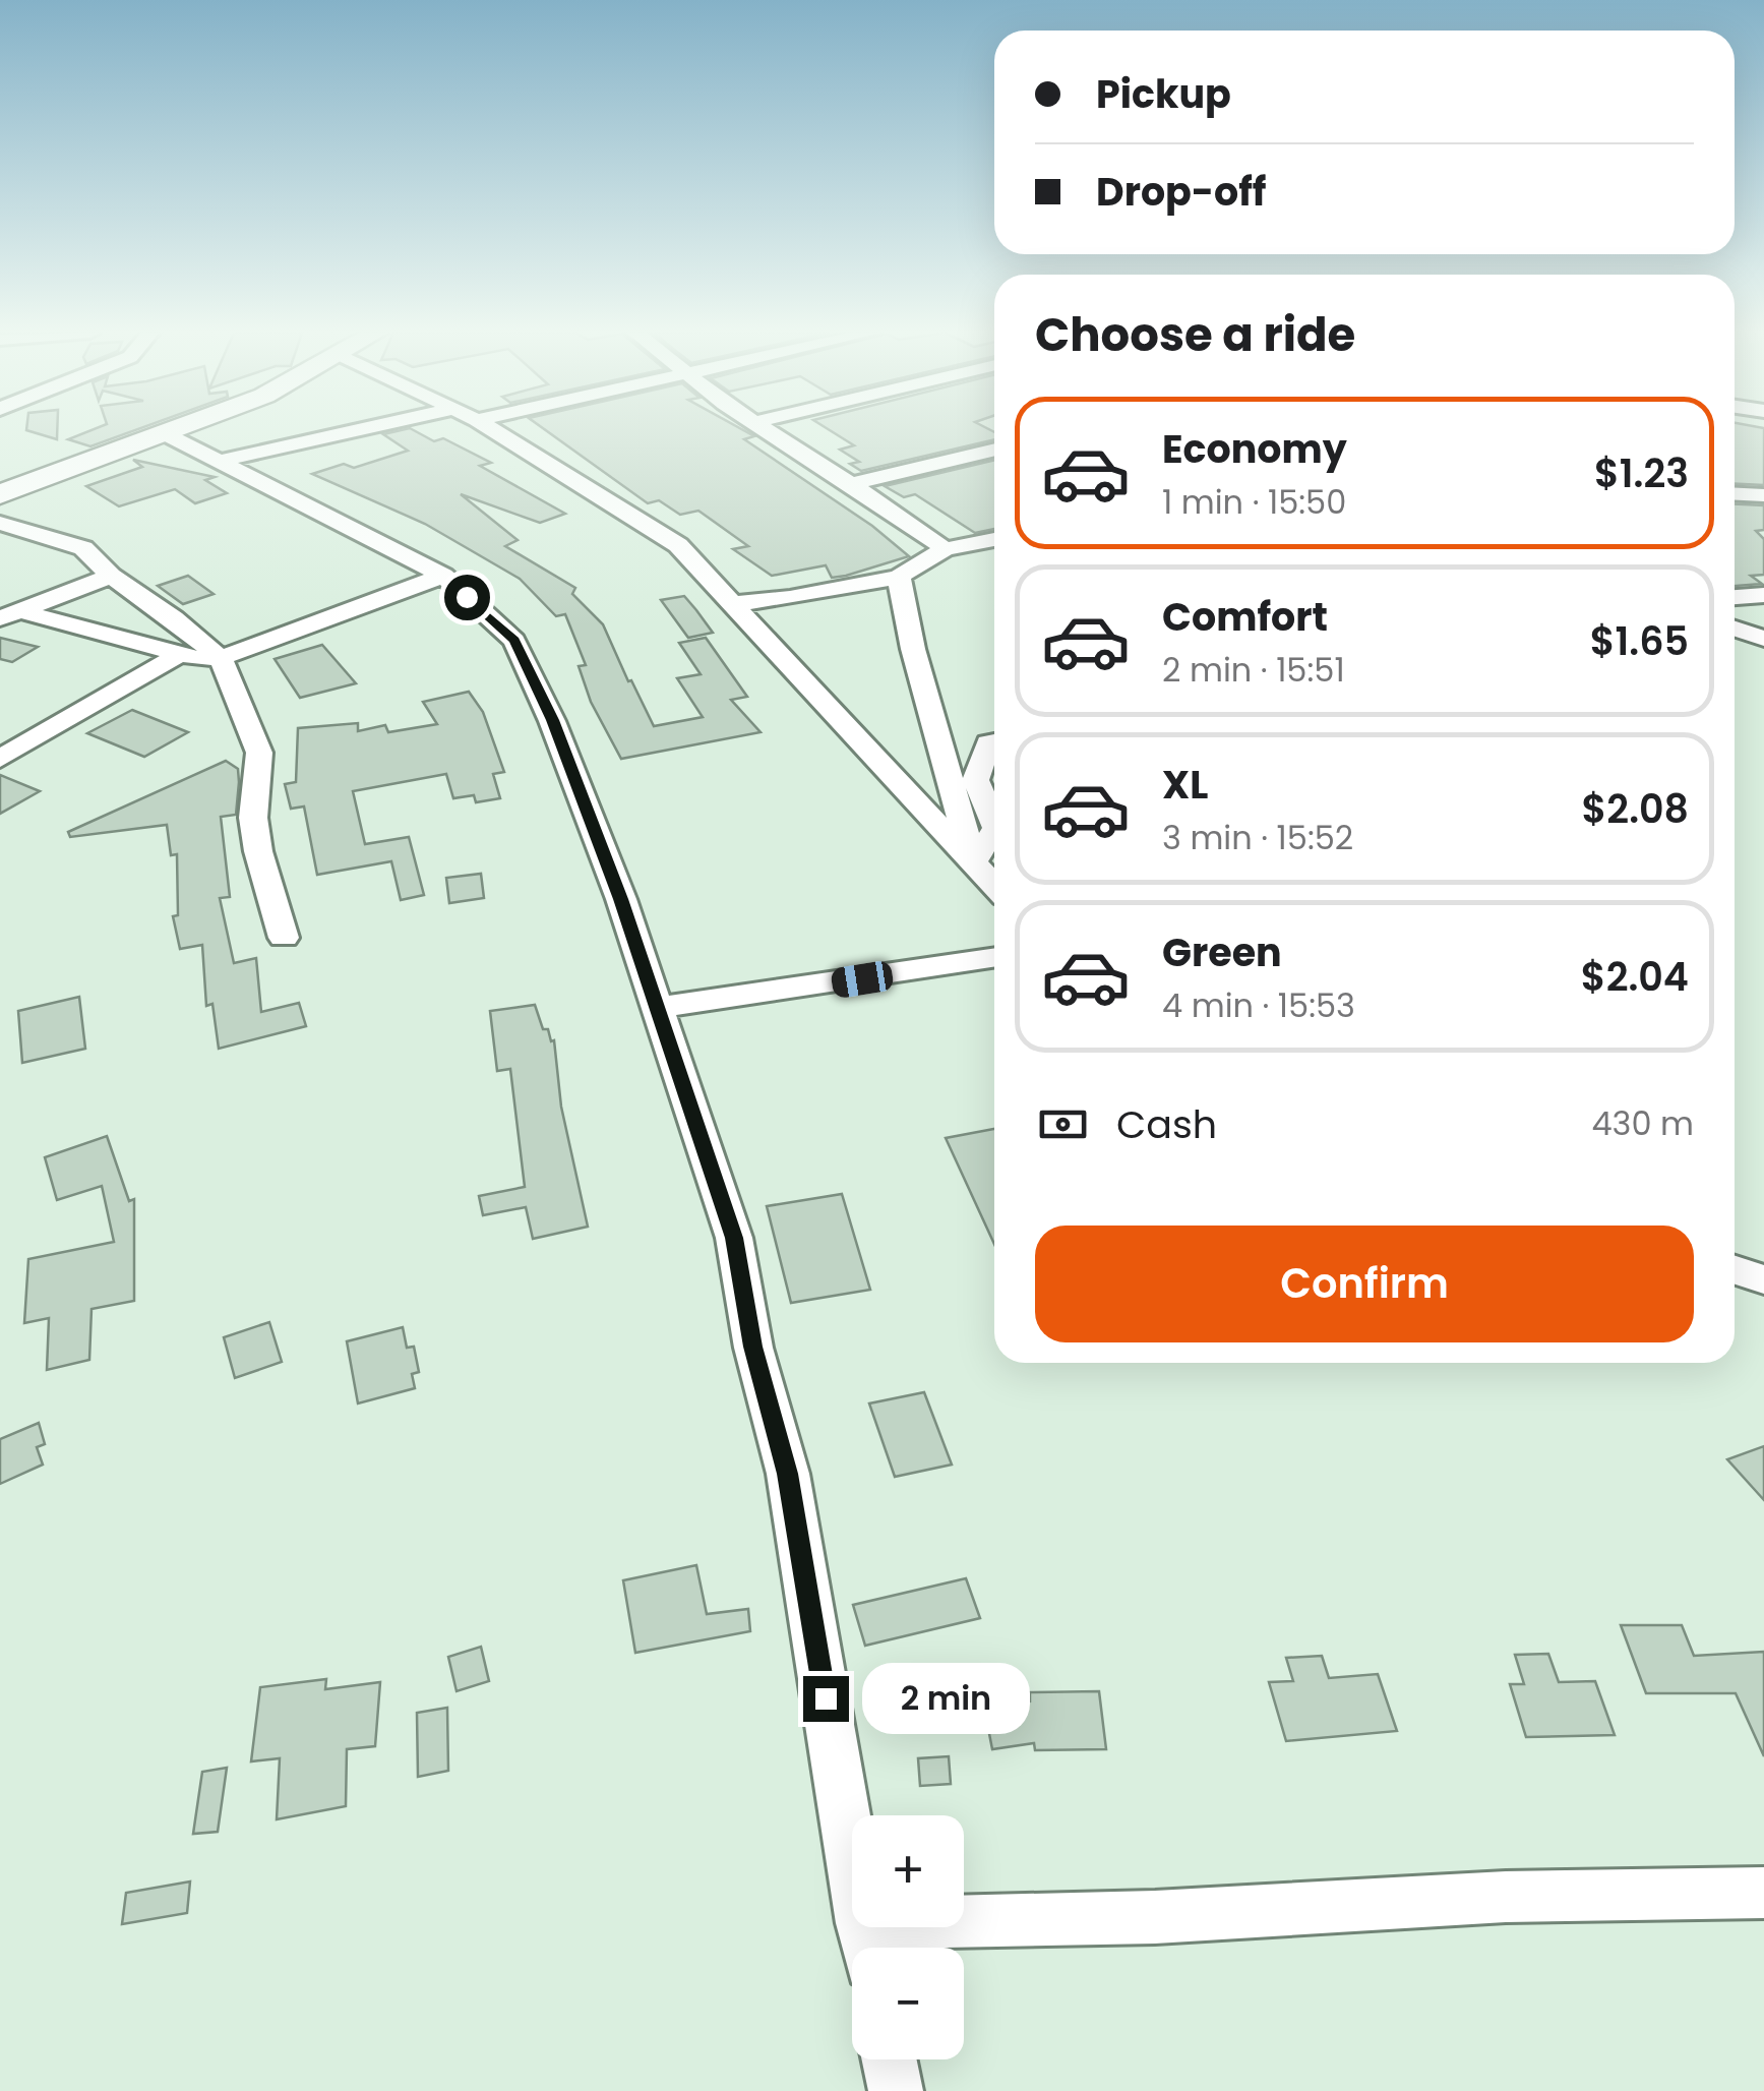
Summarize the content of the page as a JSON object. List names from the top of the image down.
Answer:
{
  "page": {
    "banner": ["Pickup", "Drop-off"],
    "heading": "Choose a ride",
    "list": [
      {
        "name": "Economy",
        "note": "1 min · 15:50",
        "value": "$1.23"
      },
      {
        "name": "Comfort",
        "note": "2 min · 15:51",
        "value": "$1.65"
      },
      {
        "name": "XL",
        "note": "3 min · 15:52",
        "value": "$2.08"
      },
      {
        "name": "Green",
        "note": "4 min · 15:53",
        "value": "$2.04"
      }
    ],
    "pay": ["Cash", "430 m"],
    "buttons": "Confirm",
    "bubble": "2 min",
    "map_buttons": ["+", "−"]
  }
}
